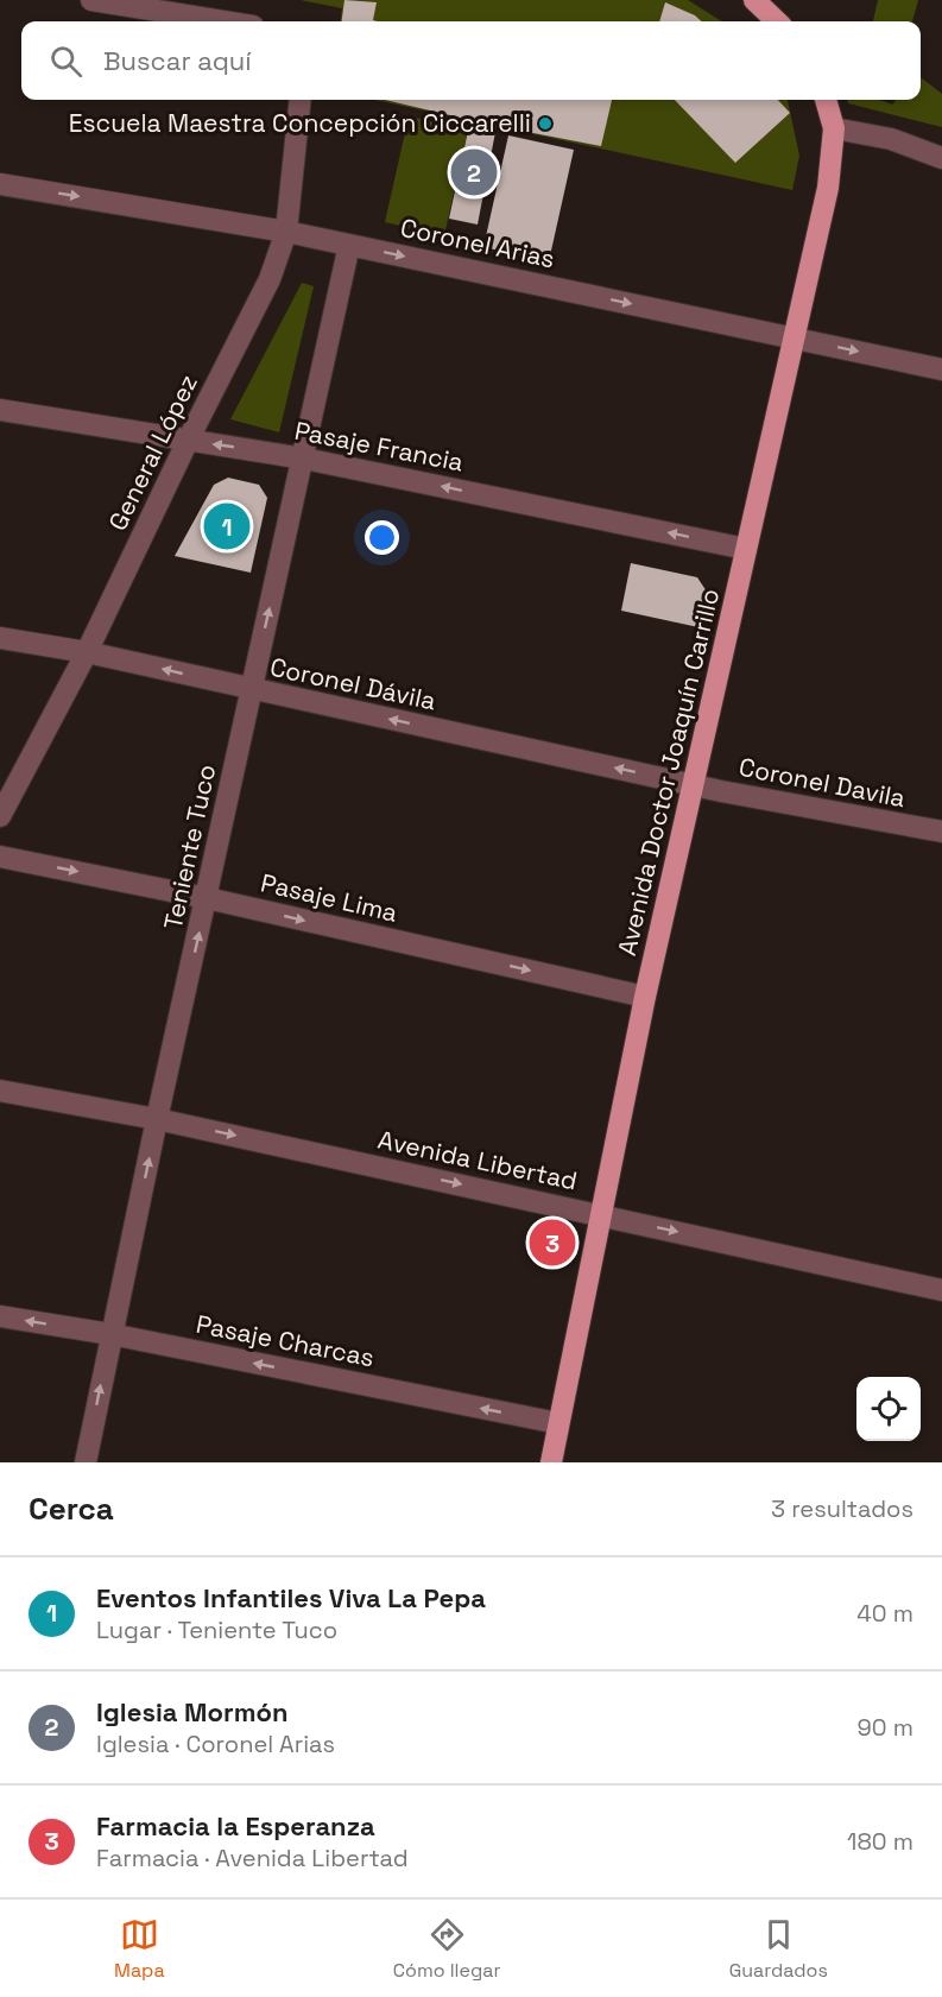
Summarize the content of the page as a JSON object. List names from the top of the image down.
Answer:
{
  "streets": {
    "main road": ["Avenida Doctor Joaquín Carrillo"],
    "street": [
      "Coronel Arias",
      "Pasaje Francia",
      "General López",
      "Coronel Dávila",
      "Coronel Davila",
      "Teniente Tuco",
      "Pasaje Lima",
      "Avenida Libertad",
      "Pasaje Charcas"
    ]
  },
  "crossings": [
    ["Coronel Arias", "General López"],
    ["Coronel Arias", "Avenida Doctor Joaquín Carrillo"],
    ["Coronel Arias", "Teniente Tuco"],
    ["Pasaje Francia", "General López"],
    ["Pasaje Francia", "Avenida Doctor Joaquín Carrillo"],
    ["Pasaje Francia", "Teniente Tuco"],
    ["General López", "Coronel Dávila"],
    ["Coronel Dávila", "Avenida Doctor Joaquín Carrillo"],
    ["Coronel Dávila", "Coronel Davila"],
    ["Coronel Dávila", "Teniente Tuco"],
    ["Avenida Doctor Joaquín Carrillo", "Coronel Davila"],
    ["Avenida Doctor Joaquín Carrillo", "Pasaje Lima"],
    ["Avenida Doctor Joaquín Carrillo", "Avenida Libertad"],
    ["Avenida Doctor Joaquín Carrillo", "Pasaje Charcas"],
    ["Teniente Tuco", "Pasaje Lima"],
    ["Teniente Tuco", "Avenida Libertad"],
    ["Teniente Tuco", "Pasaje Charcas"]
  ],
  "one_way": [
    "Coronel Arias",
    "Pasaje Francia",
    "Coronel Dávila",
    "Teniente Tuco",
    "Pasaje Lima",
    "Avenida Libertad",
    "Pasaje Charcas"
  ],
  "places": ["Escuela Maestra Concepción Ciccarelli"],
  "page": {
    "search": "Buscar aquí",
    "pins": ["2", "1", "3"],
    "heading": ["Cerca", "3 resultados"],
    "list": [
      {
        "mark": "1",
        "name": "Eventos Infantiles Viva La Pepa",
        "note": "Lugar · Teniente Tuco",
        "value": "40 m"
      },
      {
        "mark": "2",
        "name": "Iglesia Mormón",
        "note": "Iglesia · Coronel Arias",
        "value": "90 m"
      },
      {
        "mark": "3",
        "name": "Farmacia la Esperanza",
        "note": "Farmacia · Avenida Libertad",
        "value": "180 m"
      }
    ],
    "nav": ["Mapa", "Cómo llegar", "Guardados"]
  }
}
